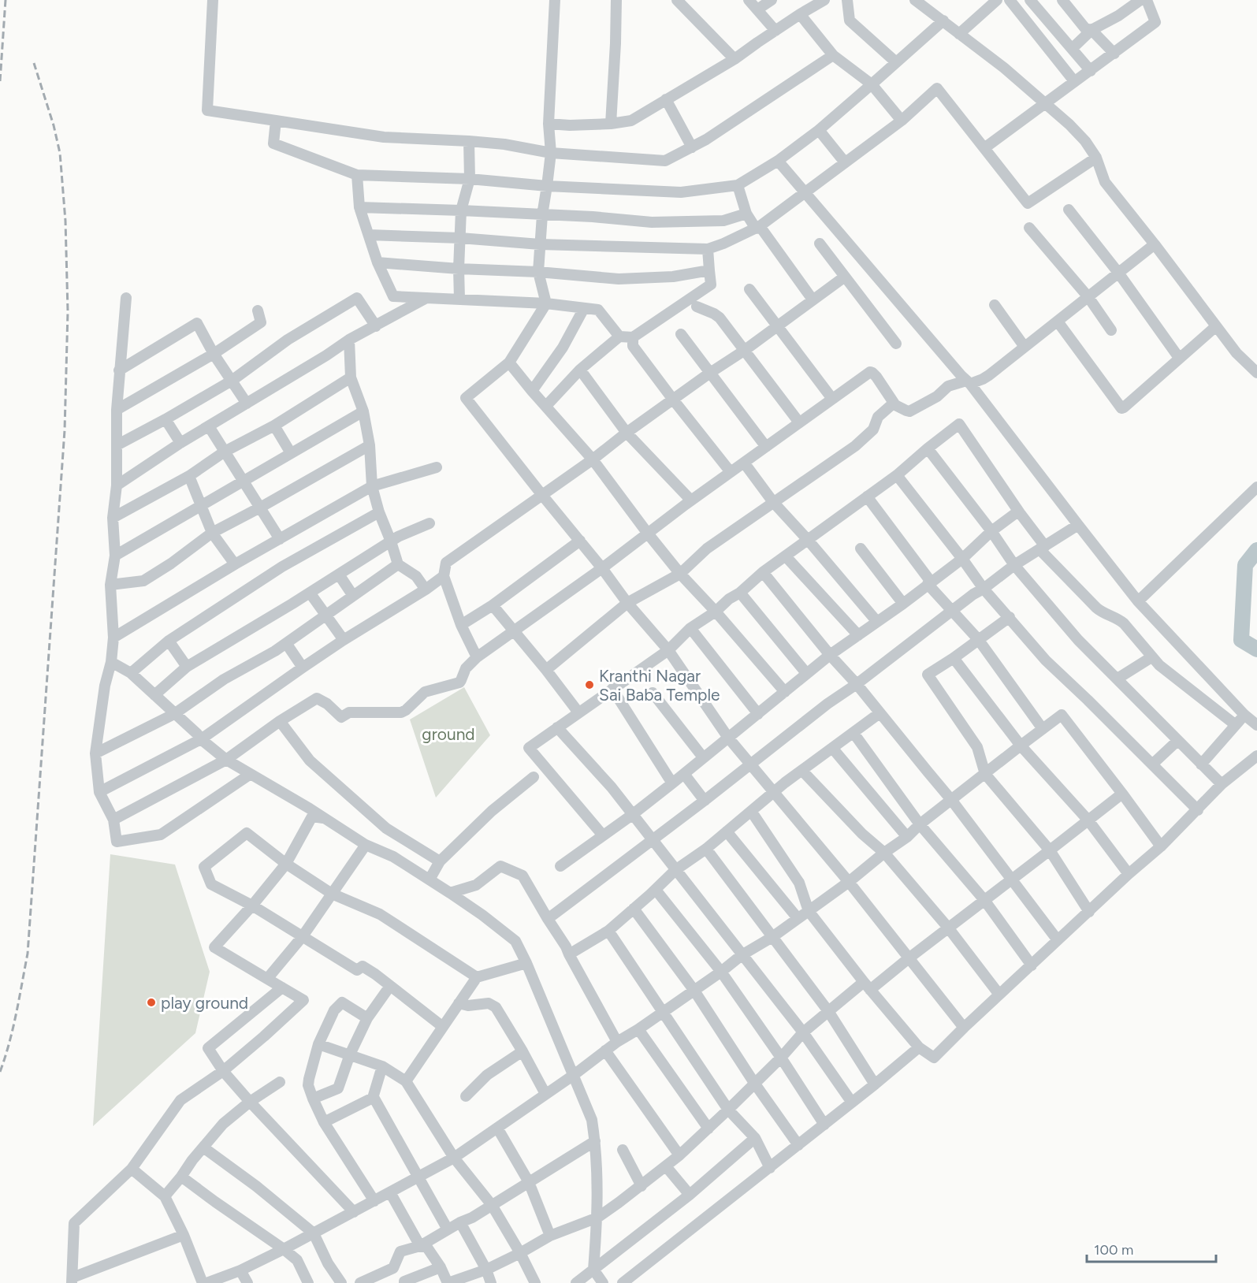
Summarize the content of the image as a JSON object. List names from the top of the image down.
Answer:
{
  "parks": ["ground"],
  "places": ["Kranthi Nagar Sai Baba Temple", "play ground"],
  "scale_bar": "100 m"
}
